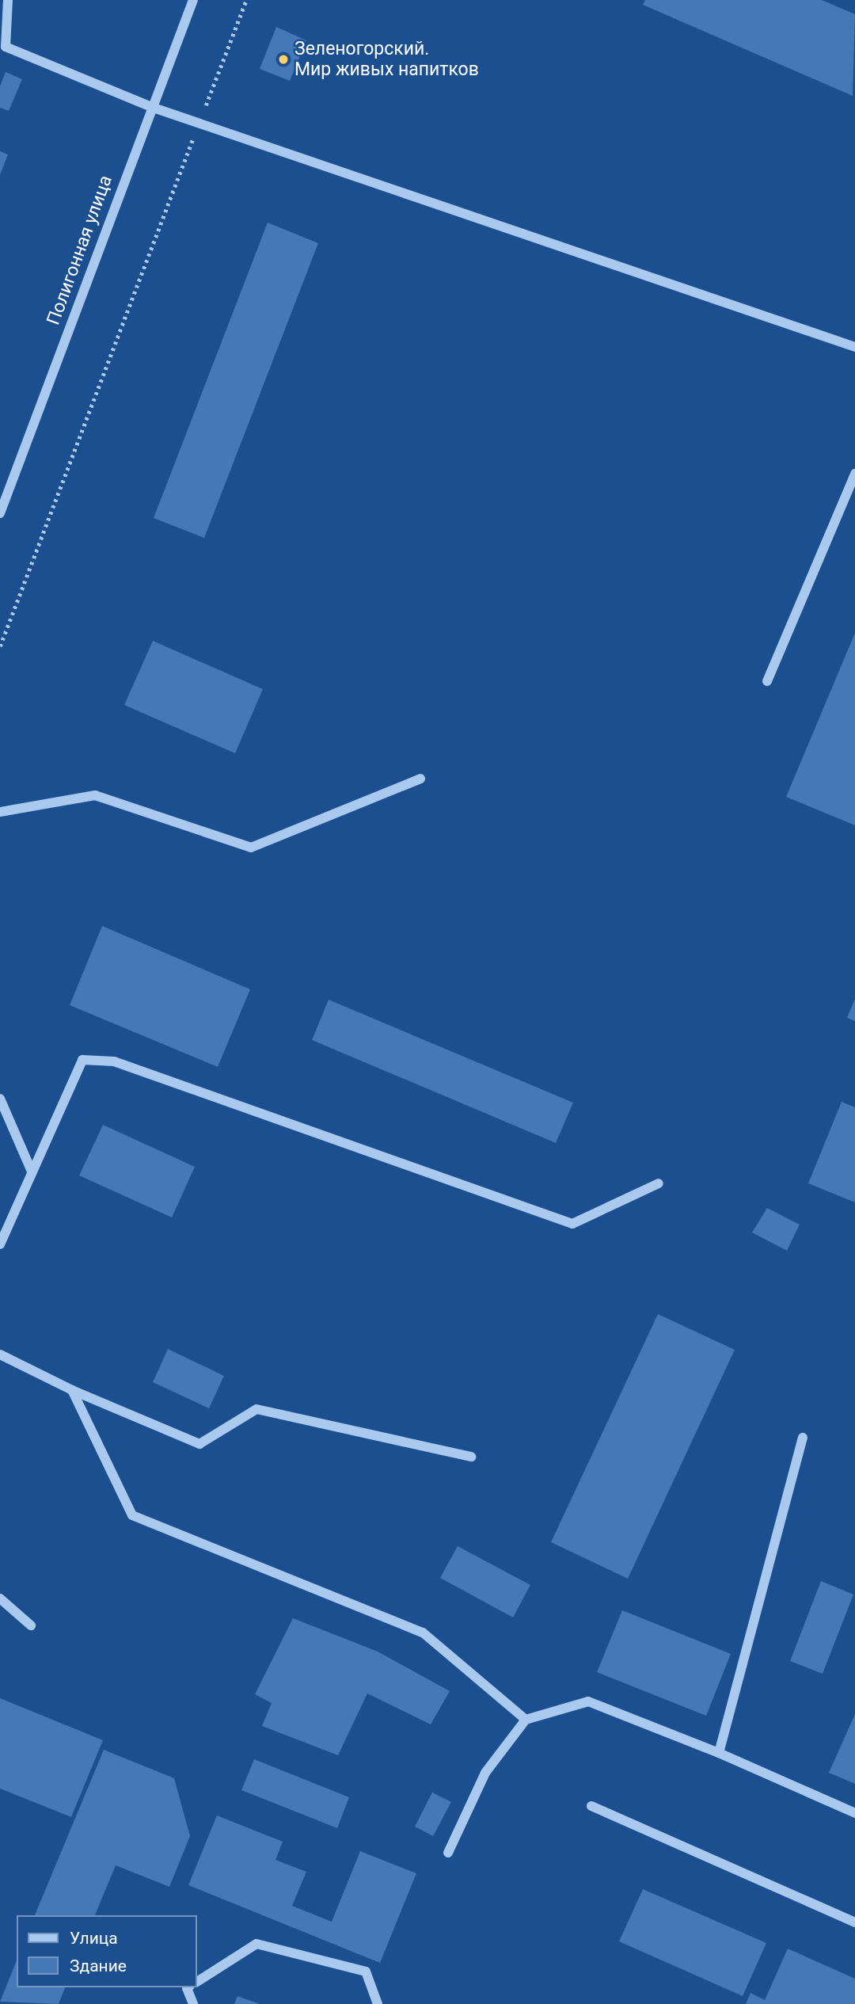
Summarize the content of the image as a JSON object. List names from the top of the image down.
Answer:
{
  "streets": {
    "lane": ["Полигонная улица"]
  },
  "places": ["Зеленогорский. Мир живых напитков"],
  "legend": ["Улица", "Здание"]
}
